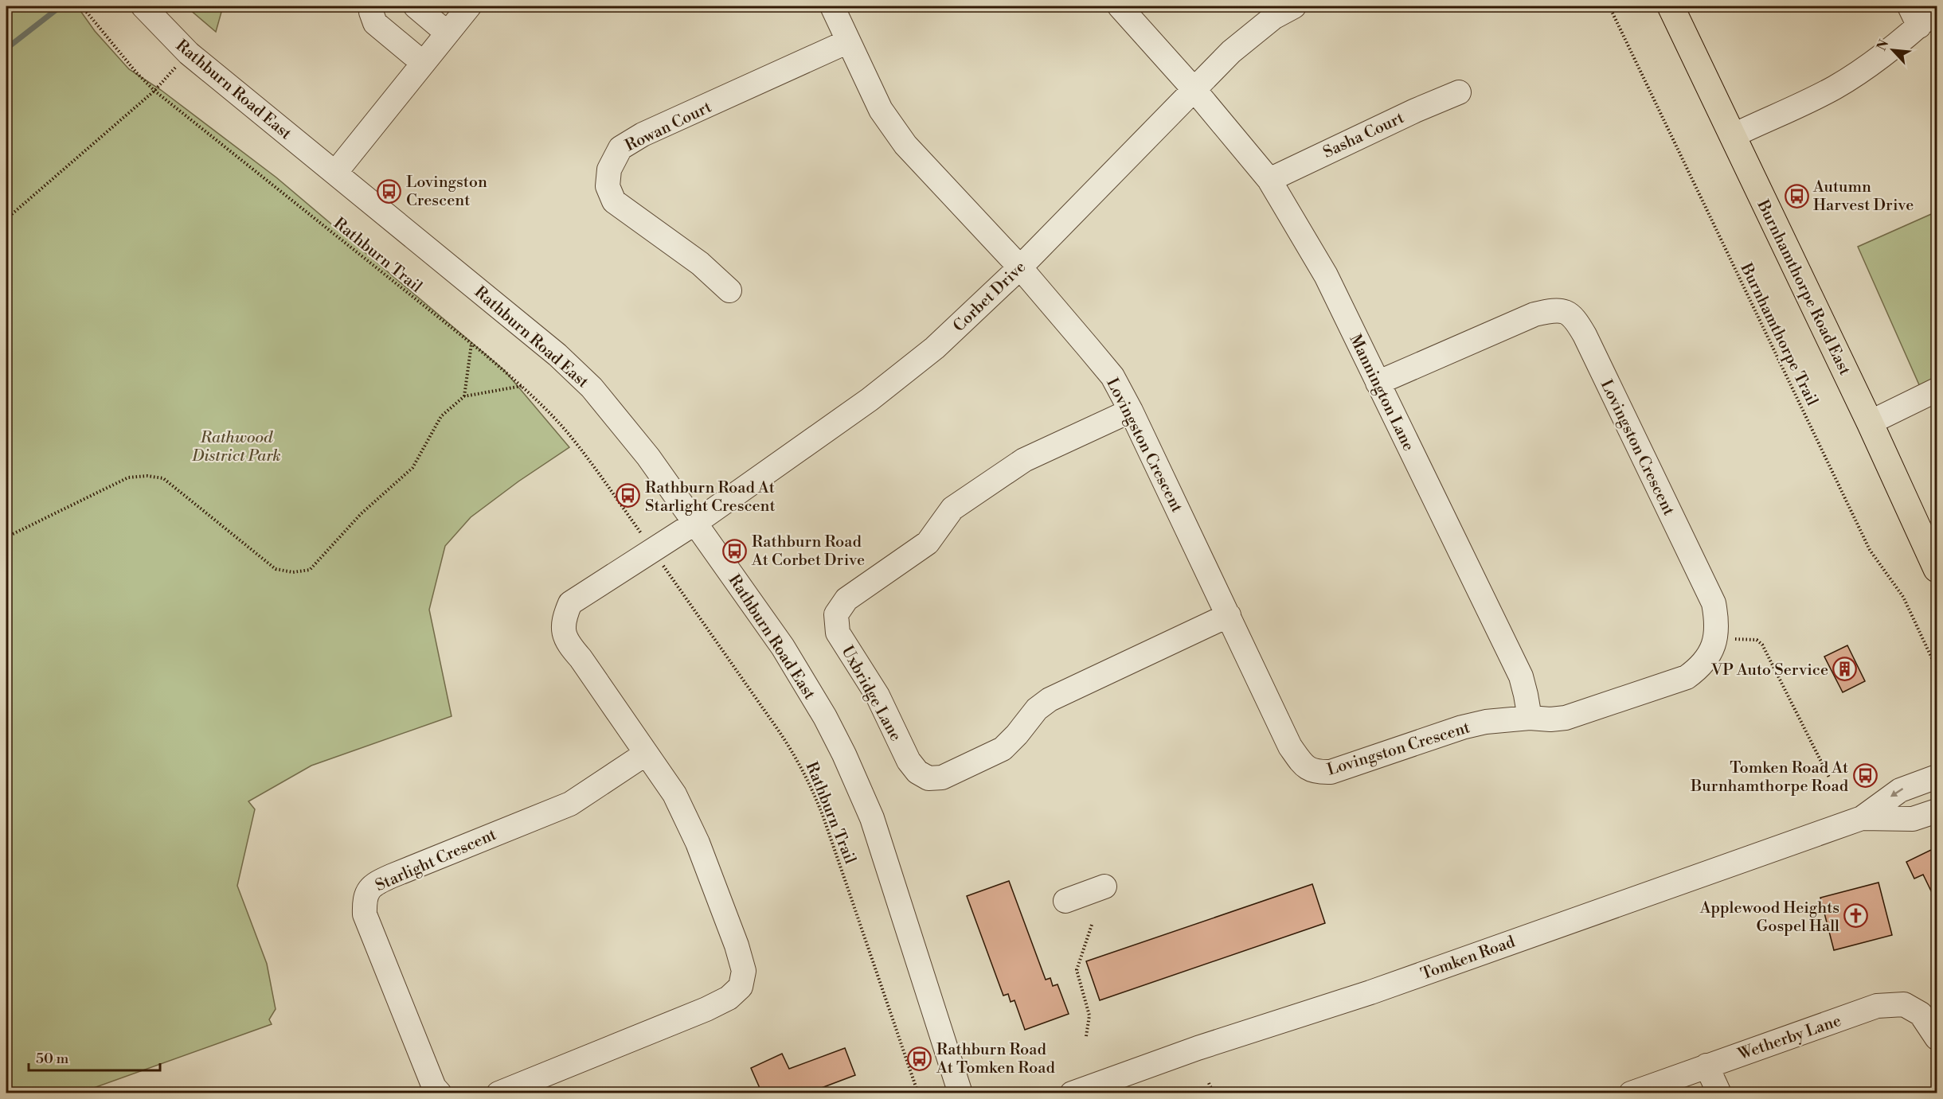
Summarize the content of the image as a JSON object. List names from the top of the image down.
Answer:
{
  "streets": {
    "main road": ["Burnhamthorpe Road East"],
    "street": [
      "Rathburn Road East",
      "Rowan Court",
      "Sasha Court",
      "Corbet Drive",
      "Mannington Lane",
      "Lovingston Crescent",
      "Uxbridge Lane",
      "Starlight Crescent",
      "Tomken Road",
      "Wetherby Lane"
    ],
    "path": ["Rathburn Trail", "Burnhamthorpe Trail"]
  },
  "crossings": [
    ["Rathburn Road East", "Corbet Drive"],
    ["Rowan Court", "Lovingston Crescent"],
    ["Sasha Court", "Mannington Lane"],
    ["Rathburn Trail", "Corbet Drive"],
    ["Corbet Drive", "Mannington Lane"],
    ["Corbet Drive", "Lovingston Crescent"],
    ["Mannington Lane", "Lovingston Crescent"],
    ["Lovingston Crescent", "Uxbridge Lane"]
  ],
  "parks": ["Rathwood District Park"],
  "places": {
    "bus stop": [
      "Lovingston Crescent",
      "Autumn Harvest Drive",
      "Rathburn Road At Starlight Crescent",
      "Rathburn Road At Corbet Drive",
      "Tomken Road At Burnhamthorpe Road",
      "Rathburn Road At Tomken Road"
    ],
    "building": ["VP Auto Service"],
    "church": ["Applewood Heights Gospel Hall"]
  },
  "scale_bar": "50 m",
  "north": "top left"
}
